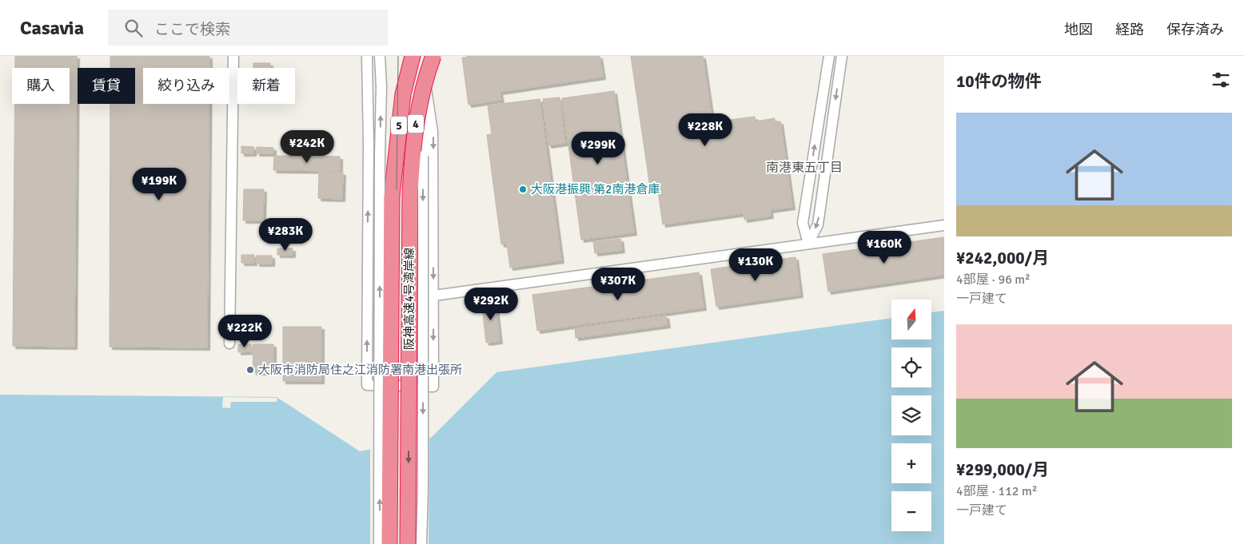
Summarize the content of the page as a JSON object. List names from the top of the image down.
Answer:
{
  "streets": {
    "highway": ["4", "5", "阪神高速4号湾岸線"]
  },
  "crossings": [
    ["5", "阪神高速4号湾岸線"]
  ],
  "districts": ["南港東五丁目"],
  "places": ["大阪港振興 第2南港倉庫", "大阪市消防局住之江消防署南港出張所"],
  "north": "top",
  "page": {
    "header": "Casavia",
    "search": "ここで検索",
    "nav": ["地図", "経路", "保存済み"],
    "heading": "10件の物件",
    "chip": [
      "購入",
      "賃貸",
      "絞り込み",
      "新着"
    ],
    "list": [
      {
        "name": "¥242,000/月",
        "note": "4部屋 · 96 m² · 一戸建て"
      },
      {
        "name": "¥299,000/月",
        "note": "4部屋 · 112 m² · 一戸建て"
      }
    ],
    "price": [
      "¥228K",
      "¥242K",
      "¥299K",
      "¥199K",
      "¥283K",
      "¥160K",
      "¥130K",
      "¥307K",
      "¥292K",
      "¥222K"
    ],
    "map_buttons": ["+", "−"]
  }
}
